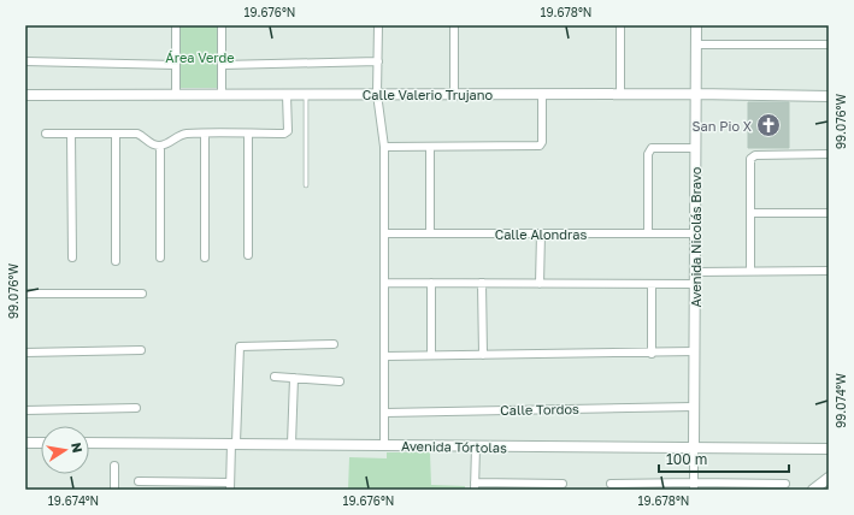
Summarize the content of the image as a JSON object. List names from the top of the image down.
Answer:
{
  "streets": {
    "street": [
      "Calle Valerio Trujano",
      "Calle Alondras",
      "Avenida Nicolás Bravo",
      "Calle Tordos",
      "Avenida Tórtolas"
    ]
  },
  "crossings": [
    ["Calle Valerio Trujano", "Avenida Nicolás Bravo"],
    ["Calle Alondras", "Avenida Nicolás Bravo"],
    ["Avenida Nicolás Bravo", "Calle Tordos"],
    ["Avenida Nicolás Bravo", "Avenida Tórtolas"]
  ],
  "parks": ["Área Verde"],
  "places": {
    "church": ["San Pio X"]
  },
  "scale_bar": "100 m",
  "north": "right",
  "coordinates": [
    "19.676°N",
    "19.678°N",
    "99.076°W",
    "99.074°W",
    "19.674°N"
  ]
}
